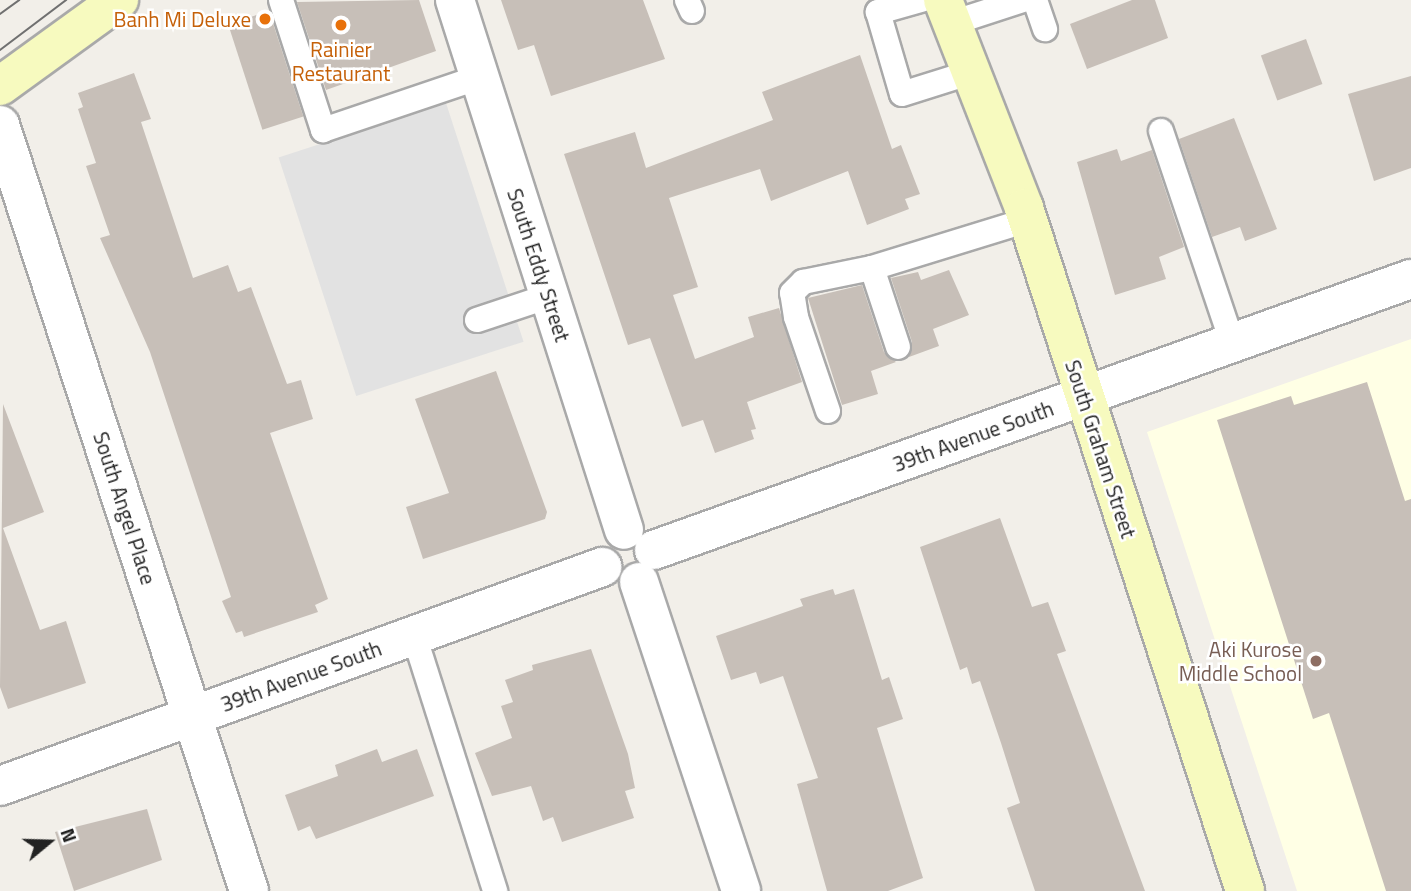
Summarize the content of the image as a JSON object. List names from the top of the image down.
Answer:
{
  "streets": {
    "street": [
      "South Eddy Street",
      "39th Avenue South",
      "South Graham Street",
      "South Angel Place"
    ]
  },
  "crossings": [
    ["South Eddy Street", "39th Avenue South"],
    ["39th Avenue South", "South Graham Street"],
    ["39th Avenue South", "South Angel Place"]
  ],
  "places": ["Banh Mi Deluxe", "Rainier Restaurant", "Aki Kurose Middle School"],
  "north": "right"
}
